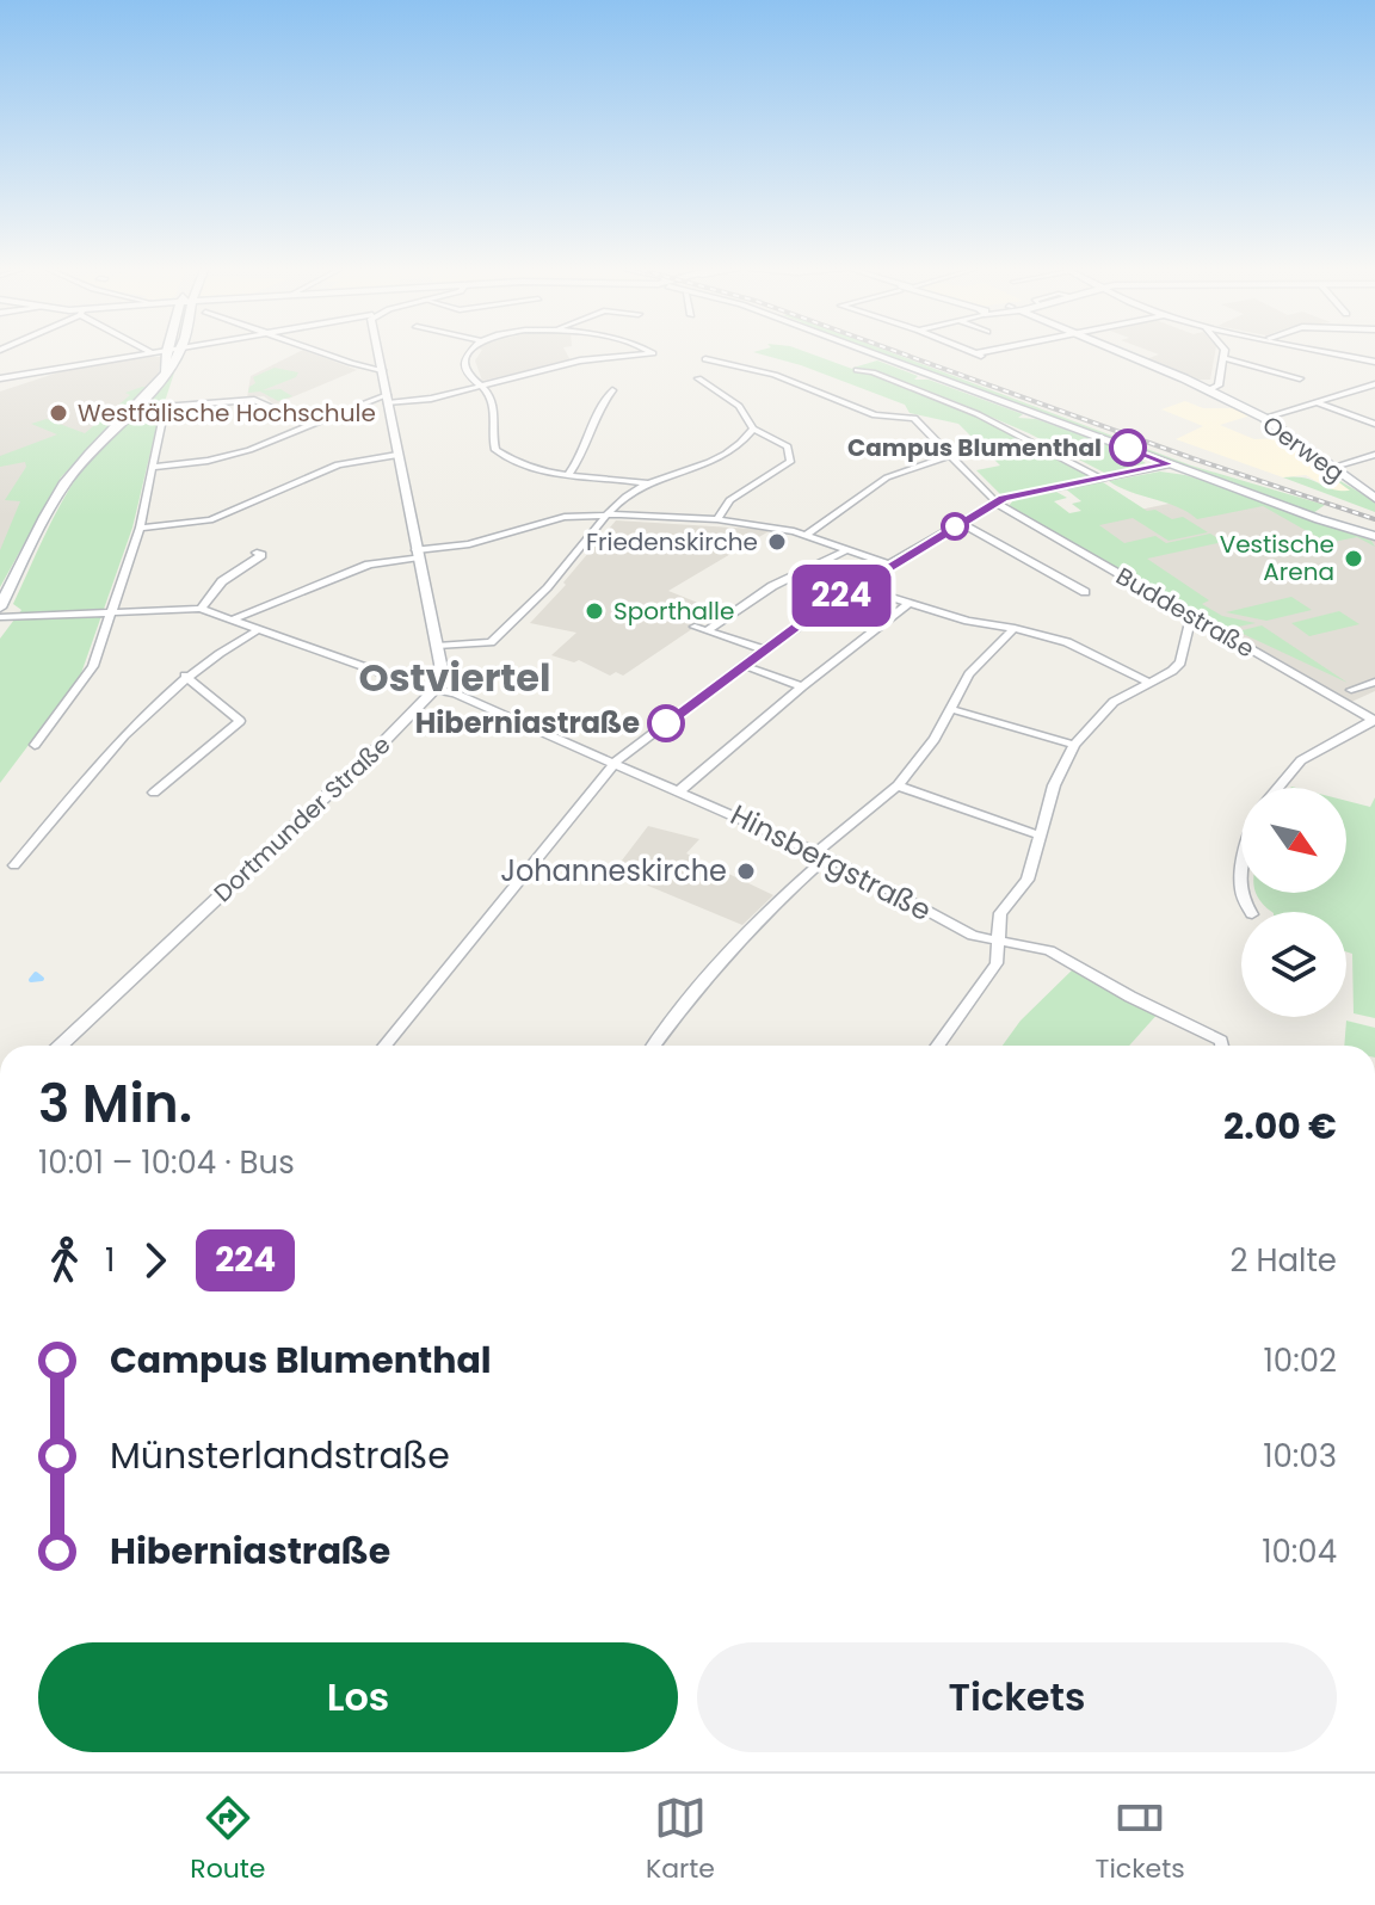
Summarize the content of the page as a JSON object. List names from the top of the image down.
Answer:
{
  "streets": {
    "main road": ["Oerweg"],
    "street": ["Buddestraße", "Dortmunder Straße", "Hinsbergstraße"]
  },
  "crossings": [
    ["Dortmunder Straße", "Hinsbergstraße"]
  ],
  "districts": ["Ostviertel"],
  "places": [
    "Westfälische Hochschule",
    "Campus Blumenthal",
    "Friedenskirche",
    "Vestische Arena",
    "Sporthalle",
    "Hiberniastraße",
    "Johanneskirche"
  ],
  "lines": ["bus line 224"],
  "north": "bottom right",
  "page": {
    "on_map": "224",
    "heading": ["3 Min.", "10:01 – 10:04 · Bus", "2.00 €"],
    "legs": ["1", "224", "2 Halte"],
    "list": [
      {
        "name": "Campus Blumenthal",
        "value": "10:02"
      },
      {
        "name": "Münsterlandstraße",
        "value": "10:03"
      },
      {
        "name": "Hiberniastraße",
        "value": "10:04"
      }
    ],
    "buttons": ["Los", "Tickets"],
    "tabs": ["Route", "Karte", "Tickets"]
  }
}
